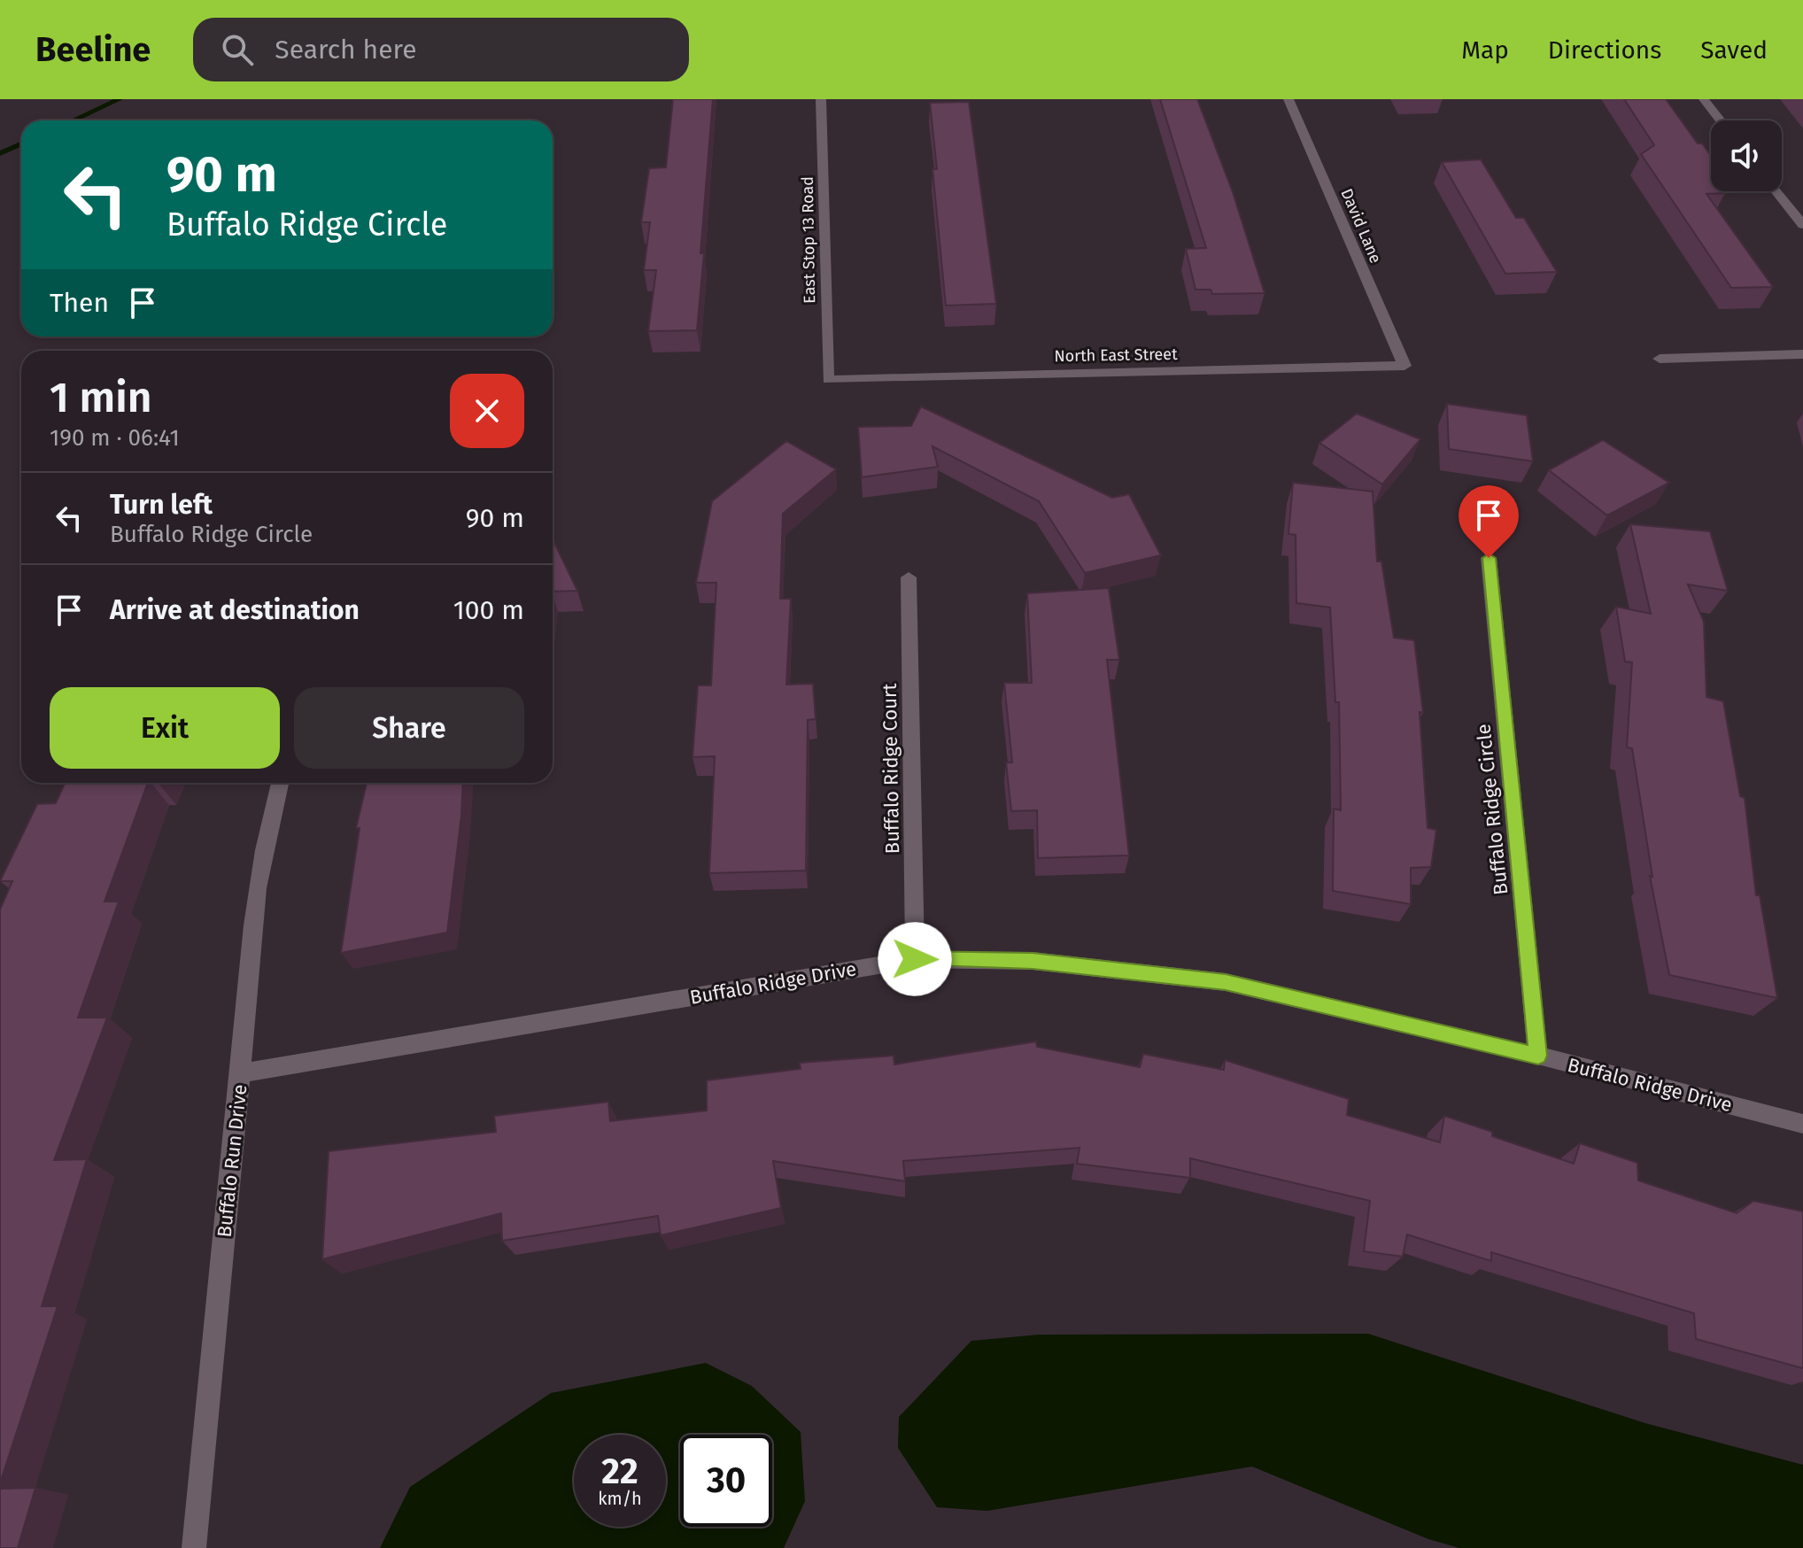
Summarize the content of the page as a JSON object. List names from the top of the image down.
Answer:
{
  "streets": {
    "street": [
      "David Lane",
      "East Stop 13 Road",
      "North East Street",
      "Buffalo Ridge Court",
      "Buffalo Ridge Circle",
      "Buffalo Ridge Drive",
      "Buffalo Run Drive"
    ]
  },
  "crossings": [
    ["David Lane", "North East Street"],
    ["East Stop 13 Road", "North East Street"],
    ["Buffalo Ridge Court", "Buffalo Ridge Drive"],
    ["Buffalo Ridge Circle", "Buffalo Ridge Drive"],
    ["Buffalo Ridge Drive", "Buffalo Run Drive"]
  ],
  "page": {
    "header": "Beeline",
    "search": "Search here",
    "nav": ["Map", "Directions", "Saved"],
    "turn": ["90 m", "Buffalo Ridge Circle"],
    "then": "Then",
    "heading": ["1 min", "190 m · 06:41"],
    "list": [
      {
        "name": "Turn left",
        "note": "Buffalo Ridge Circle",
        "value": "90 m"
      },
      {
        "name": "Arrive at destination",
        "value": "100 m"
      }
    ],
    "buttons": ["Exit", "Share"],
    "speed": "22 km/h",
    "limit": "30"
  }
}
